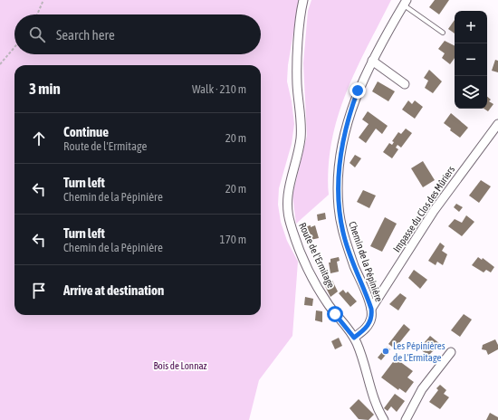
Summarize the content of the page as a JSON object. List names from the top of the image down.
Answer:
{
  "streets": {
    "street": ["Impasse du Clos des Mûriers", "Route de l'Ermitage", "Chemin de la Pépinière"]
  },
  "crossings": [
    ["Impasse du Clos des Mûriers", "Chemin de la Pépinière"],
    ["Route de l'Ermitage", "Chemin de la Pépinière"]
  ],
  "parks": ["Bois de Lonnaz"],
  "places": ["Les Pépinières de L'Ermitage"],
  "page": {
    "map_buttons": ["+", "−"],
    "search": "Search here",
    "heading": ["3 min", "Walk · 210 m"],
    "list": [
      ["Continue", "Route de l'Ermitage", "20 m"],
      ["Turn left", "Chemin de la Pépinière", "20 m"],
      ["Turn left", "Chemin de la Pépinière", "170 m"],
      "Arrive at destination"
    ]
  }
}
